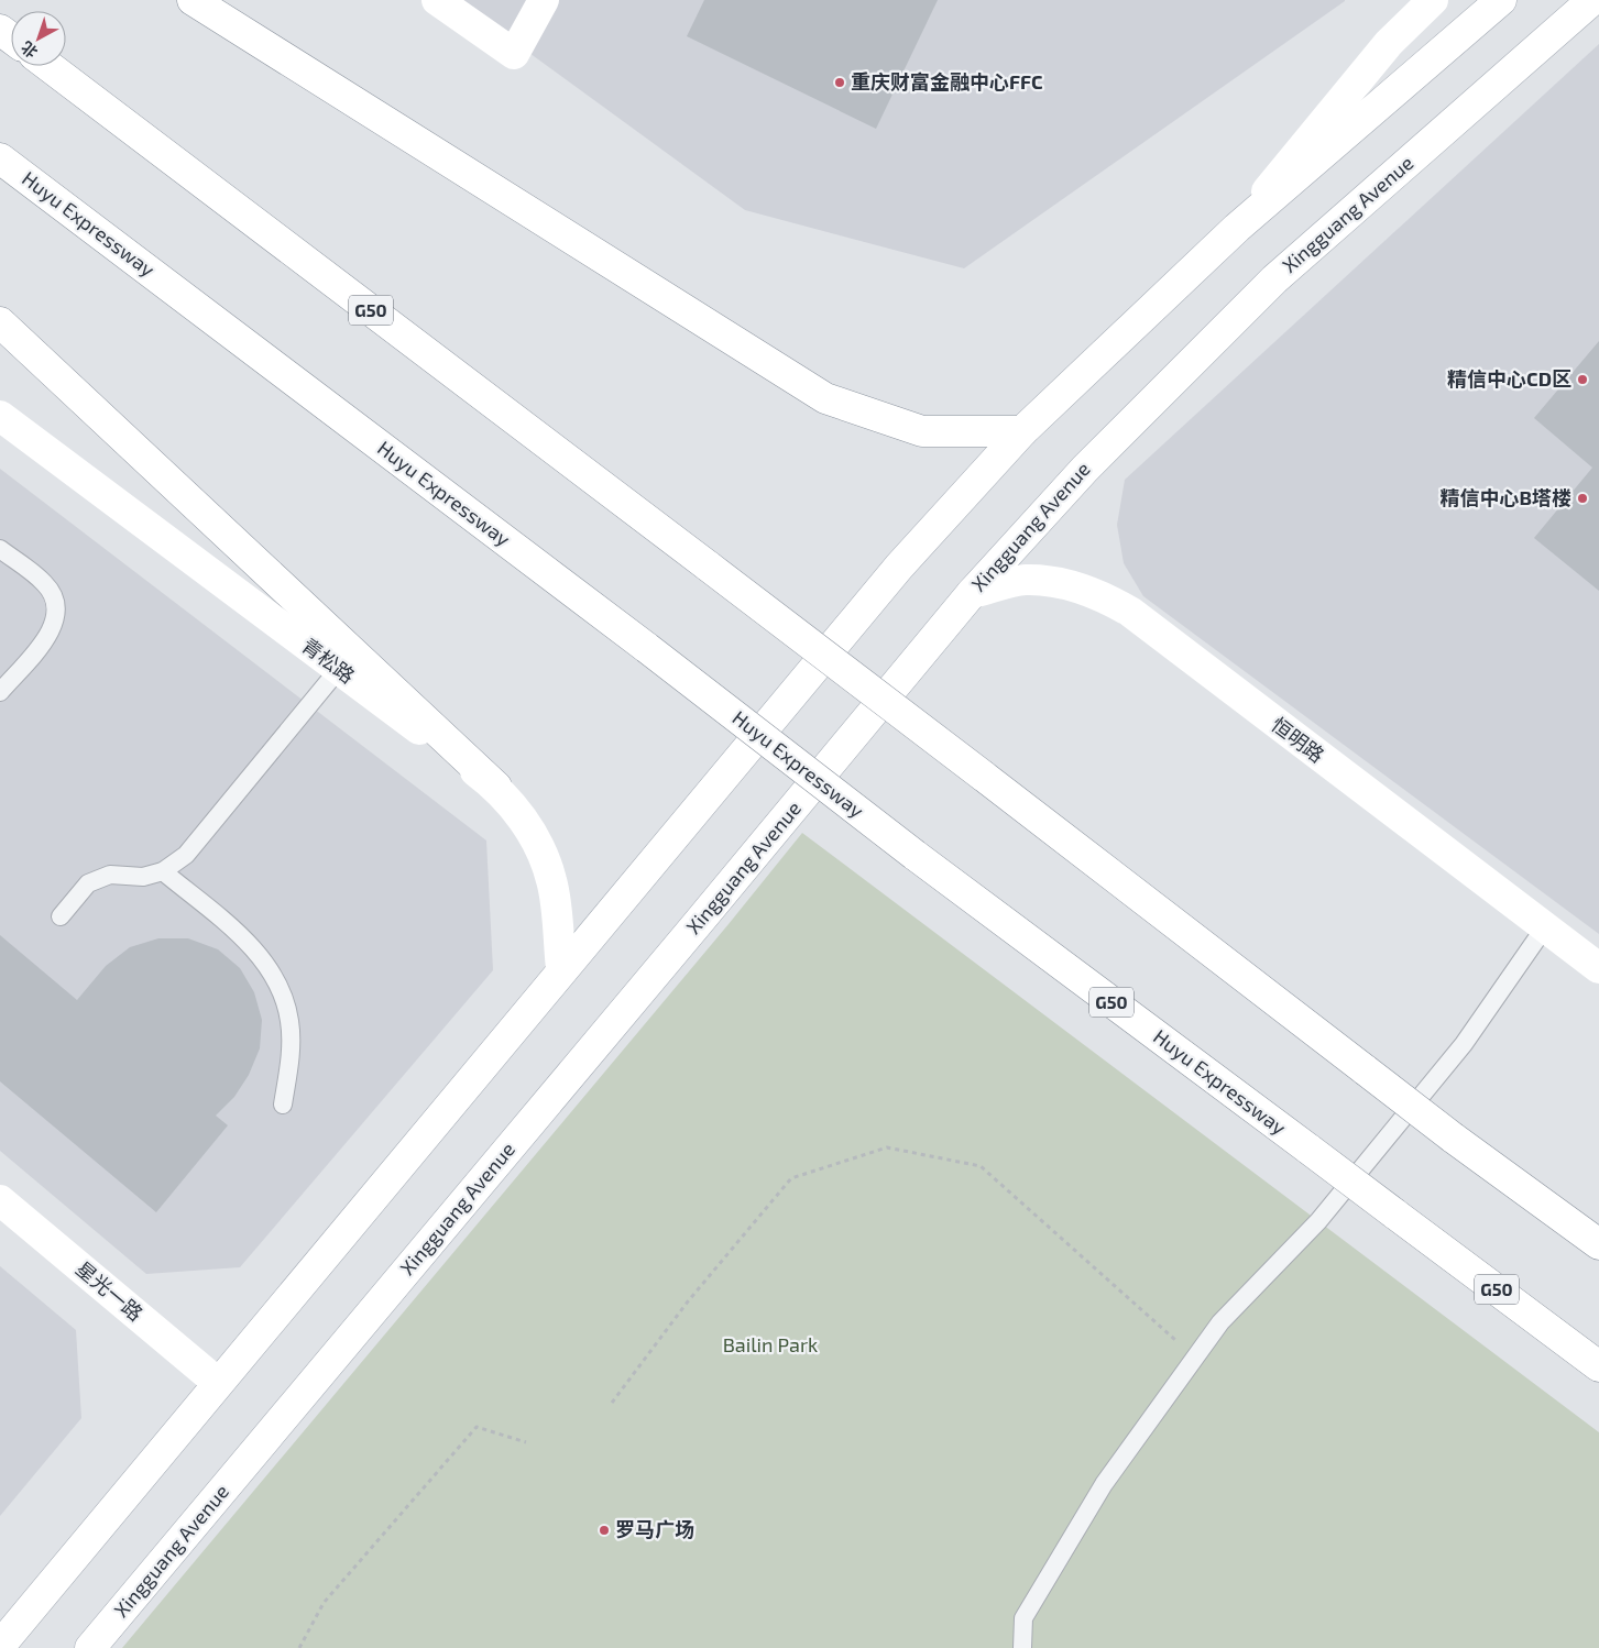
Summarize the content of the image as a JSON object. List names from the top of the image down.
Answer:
{
  "streets": {
    "main road": [
      "Xingguang Avenue",
      "Huyu Expressway",
      "G50",
      "青松路",
      "恒明路",
      "星光一路"
    ]
  },
  "crossings": [
    ["Xingguang Avenue", "恒明路"]
  ],
  "parks": ["Bailin Park"],
  "places": [
    "重庆财富金融中心FFC",
    "精信中心CD区",
    "精信中心B塔楼",
    "罗马广场"
  ],
  "north": "bottom left"
}
